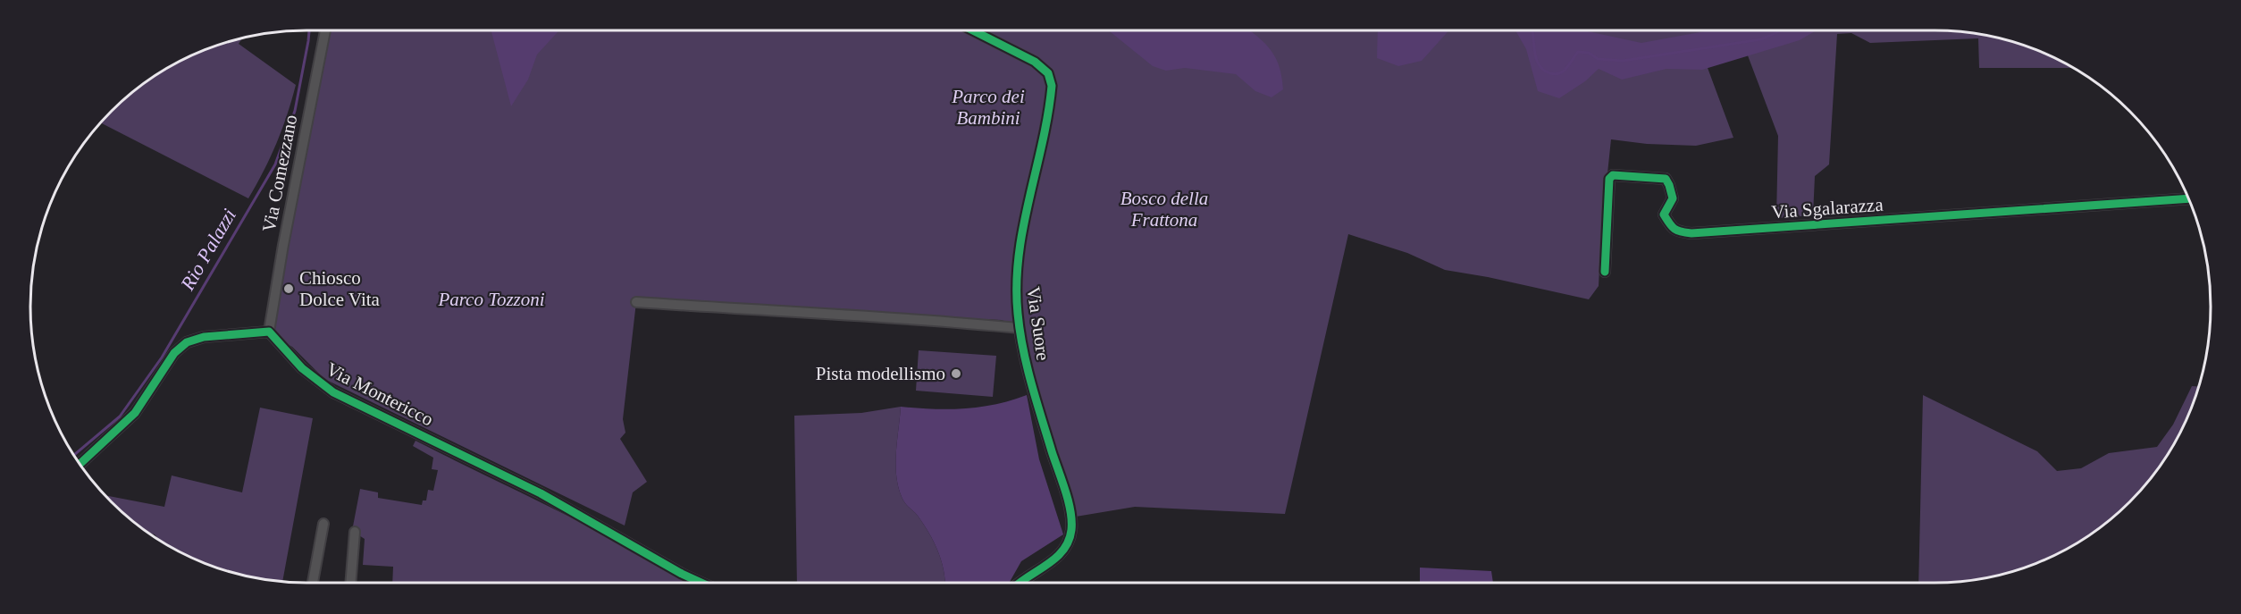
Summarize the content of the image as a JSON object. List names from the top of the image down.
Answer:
{
  "streets": {
    "street": [
      "Via Comezzano",
      "Via Sgalarazza",
      "Via Suore",
      "Via Montericco"
    ]
  },
  "crossings": [
    ["Via Comezzano", "Via Montericco"]
  ],
  "water": ["Rio Palazzi"],
  "parks": ["Parco dei Bambini", "Bosco della Frattona", "Parco Tozzoni"],
  "places": ["Chiosco Dolce Vita", "Pista modellismo"]
}
